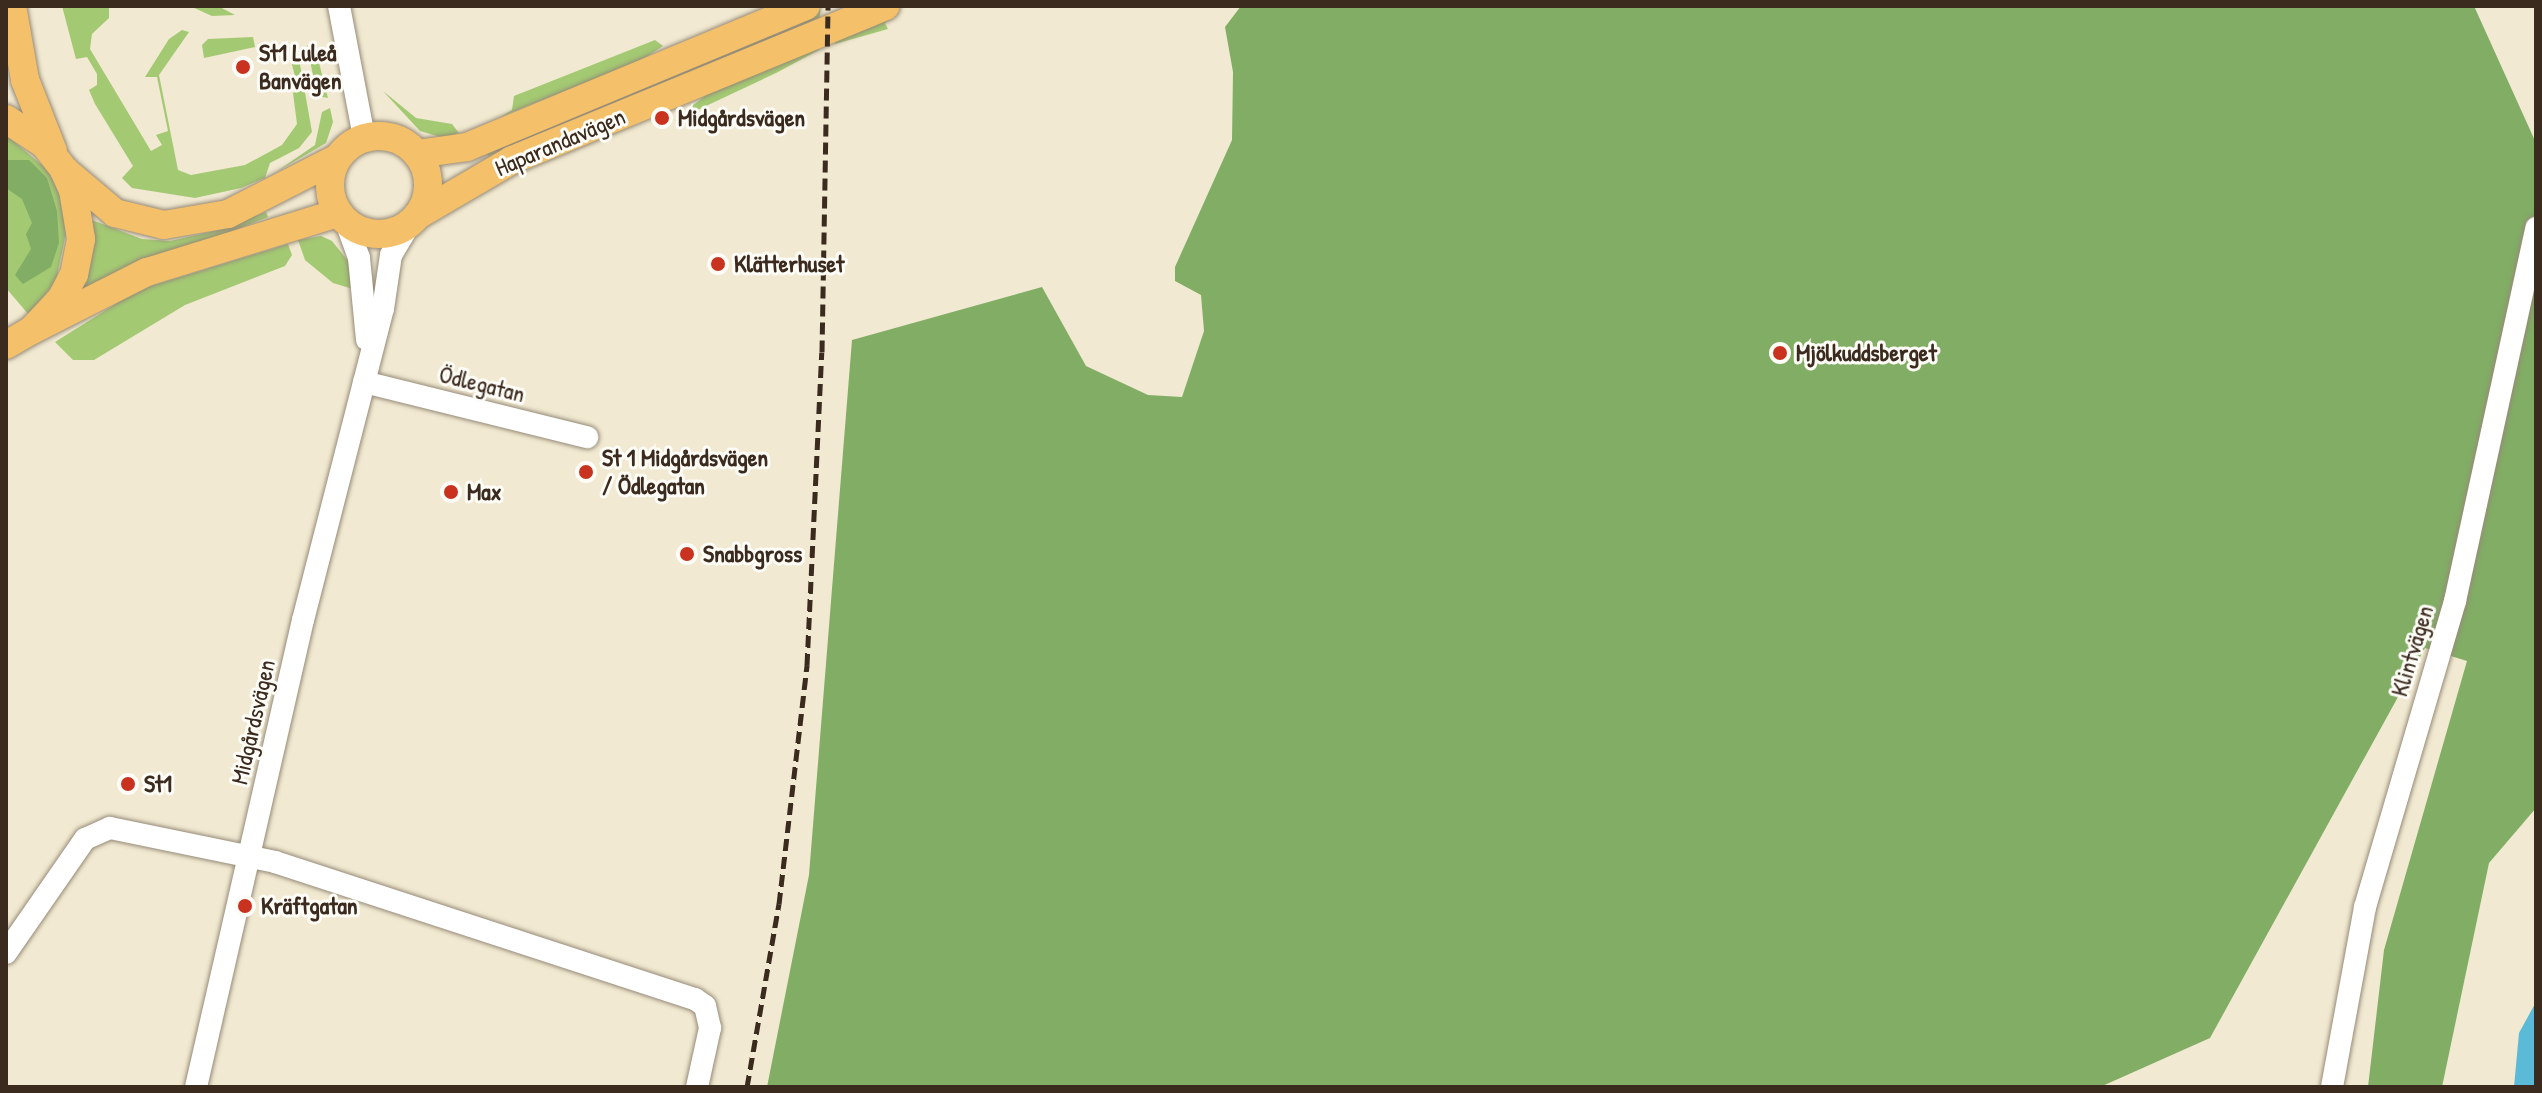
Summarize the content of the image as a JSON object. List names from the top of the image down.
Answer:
{
  "streets": {
    "main road": ["Haparandavägen"],
    "street": ["Ödlegatan", "Klintvägen", "Midgårdsvägen"]
  },
  "crossings": [
    ["Haparandavägen", "Midgårdsvägen"],
    ["Ödlegatan", "Midgårdsvägen"]
  ],
  "places": [
    "St1 Luleå Banvägen",
    "Midgårdsvägen",
    "Klätterhuset",
    "Mjölkuddsberget",
    "St 1 Midgårdsvägen / Ödlegatan",
    "Max",
    "Snabbgross",
    "St1",
    "Kräftgatan"
  ]
}
